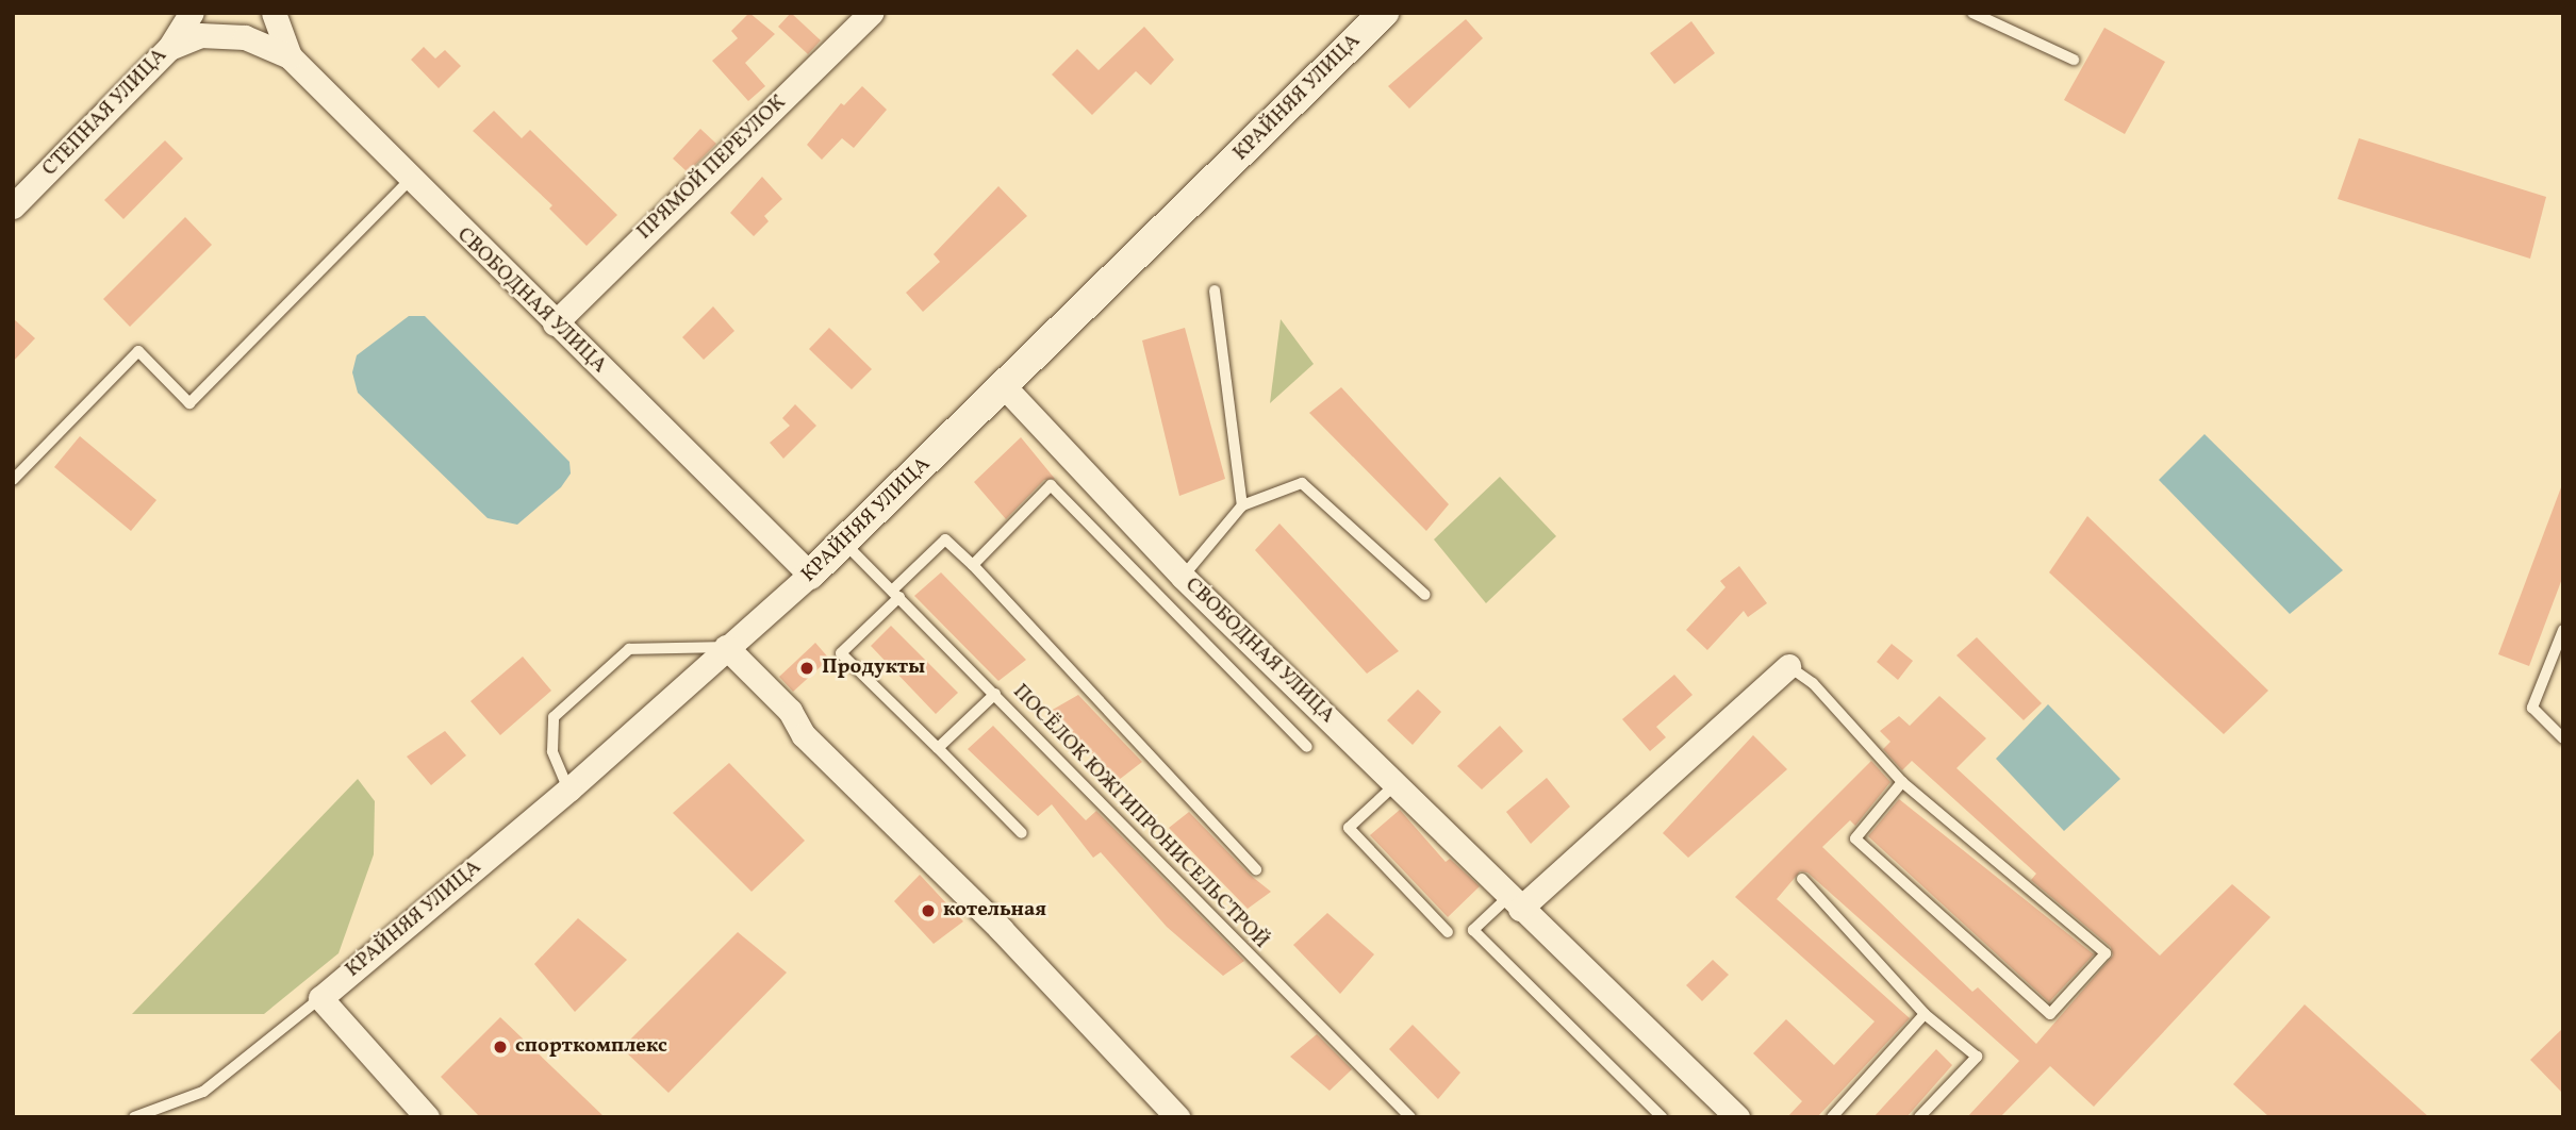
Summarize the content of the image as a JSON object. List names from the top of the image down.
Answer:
{
  "streets": {
    "street": [
      "КРАЙНЯЯ УЛИЦА",
      "СТЕПНАЯ УЛИЦА",
      "ПРЯМОЙ ПЕРЕУЛОК",
      "СВОБОДНАЯ УЛИЦА"
    ],
    "lane": ["ПОСЁЛОК ЮЖГИПРОНИСЕЛЬСТРОЙ"]
  },
  "crossings": [
    ["КРАЙНЯЯ УЛИЦА", "СВОБОДНАЯ УЛИЦА"],
    ["КРАЙНЯЯ УЛИЦА", "ПОСЁЛОК ЮЖГИПРОНИСЕЛЬСТРОЙ"],
    ["ПРЯМОЙ ПЕРЕУЛОК", "СВОБОДНАЯ УЛИЦА"]
  ],
  "places": ["Продукты", "котельная", "спорткомплекс"]
}
